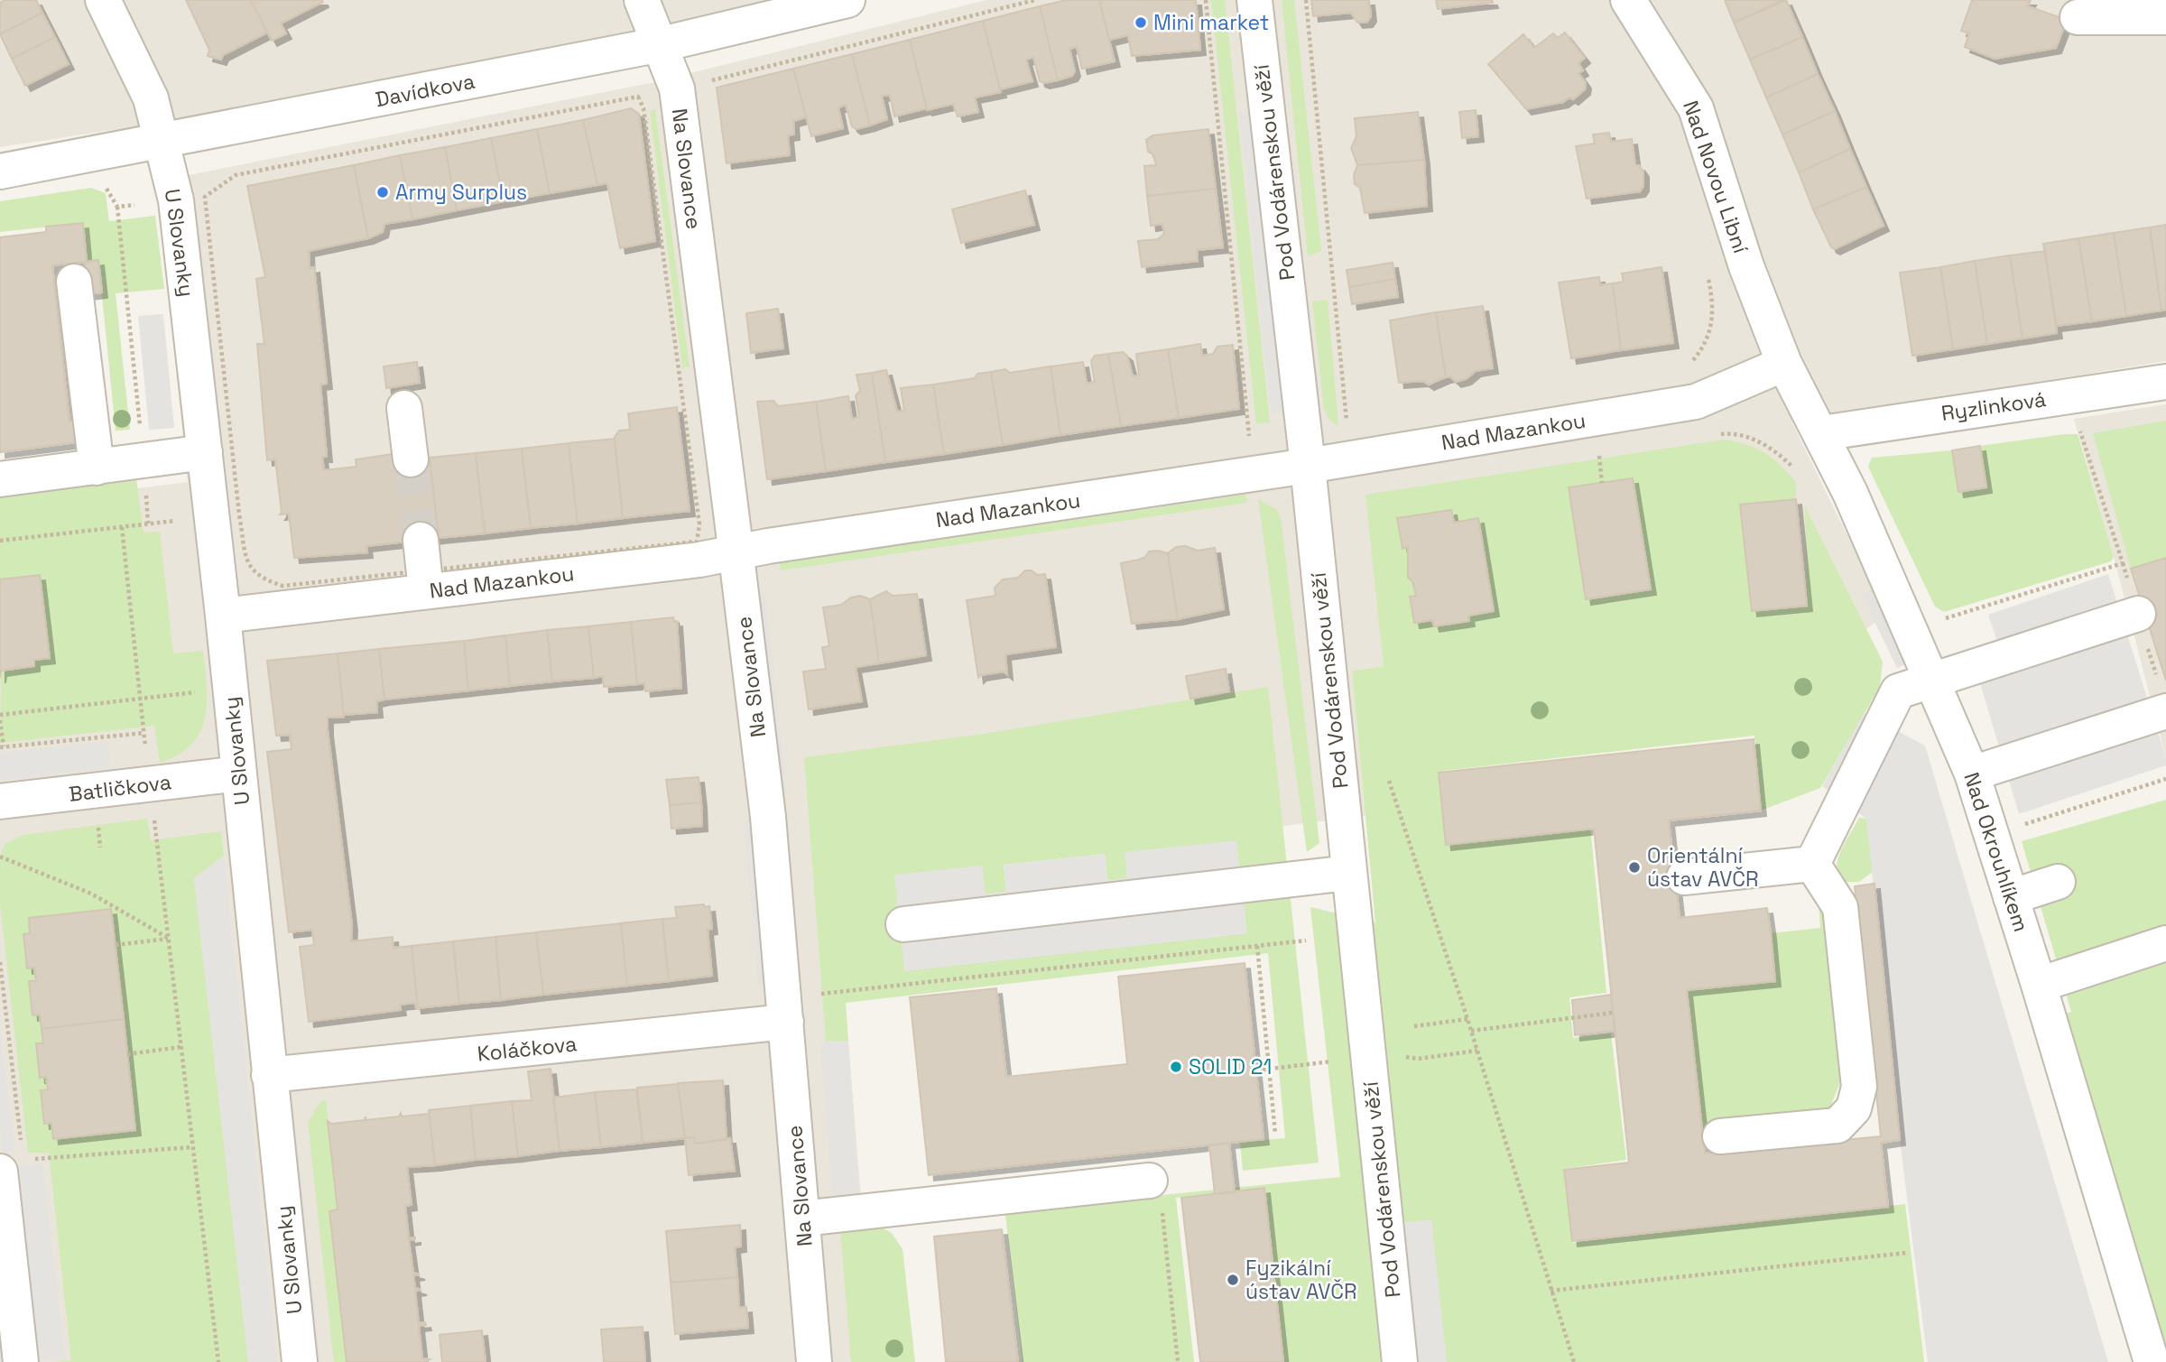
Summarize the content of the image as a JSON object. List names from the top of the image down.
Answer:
{
  "streets": {
    "street": [
      "Davídkova",
      "Na Slovance",
      "Pod Vodárenskou věží",
      "Nad Novou Libní",
      "U Slovanky",
      "Ryzlinková",
      "Nad Mazankou",
      "Batličkova",
      "Nad Okrouhlíkem",
      "Koláčkova"
    ]
  },
  "crossings": [
    ["Davídkova", "Na Slovance"],
    ["Davídkova", "U Slovanky"],
    ["Na Slovance", "Nad Mazankou"],
    ["Na Slovance", "Koláčkova"],
    ["Pod Vodárenskou věží", "Nad Mazankou"],
    ["Nad Novou Libní", "Nad Mazankou"],
    ["Nad Novou Libní", "Nad Okrouhlíkem"],
    ["U Slovanky", "Nad Mazankou"],
    ["U Slovanky", "Batličkova"],
    ["U Slovanky", "Koláčkova"],
    ["Ryzlinková", "Nad Okrouhlíkem"],
    ["Nad Mazankou", "Nad Okrouhlíkem"]
  ],
  "places": [
    "Mini market",
    "Army Surplus",
    "Orientální ústav AVČR",
    "SOLID 21",
    "Fyzikální ústav AVČR"
  ]
}
